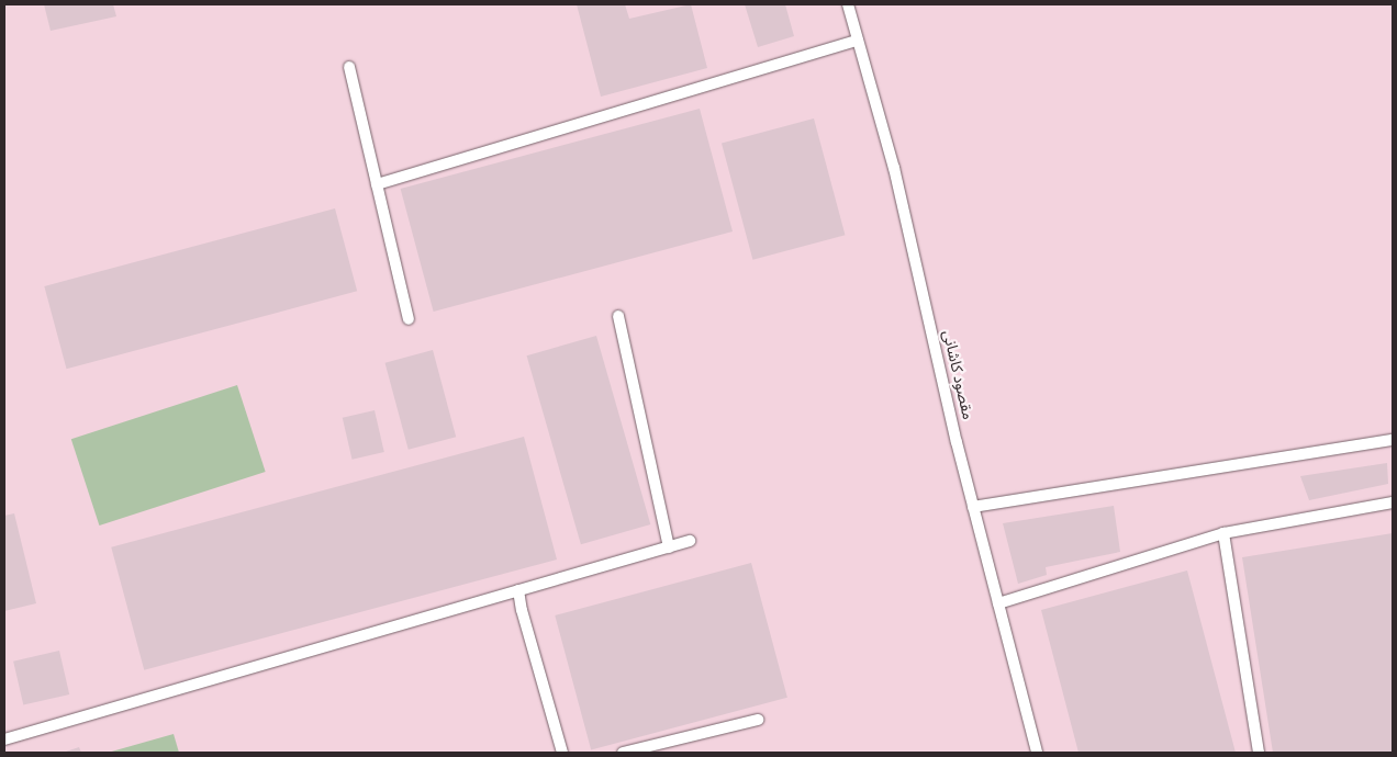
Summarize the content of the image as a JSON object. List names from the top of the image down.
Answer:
{
  "streets": {
    "lane": ["مقصود کاشانی"]
  }
}
